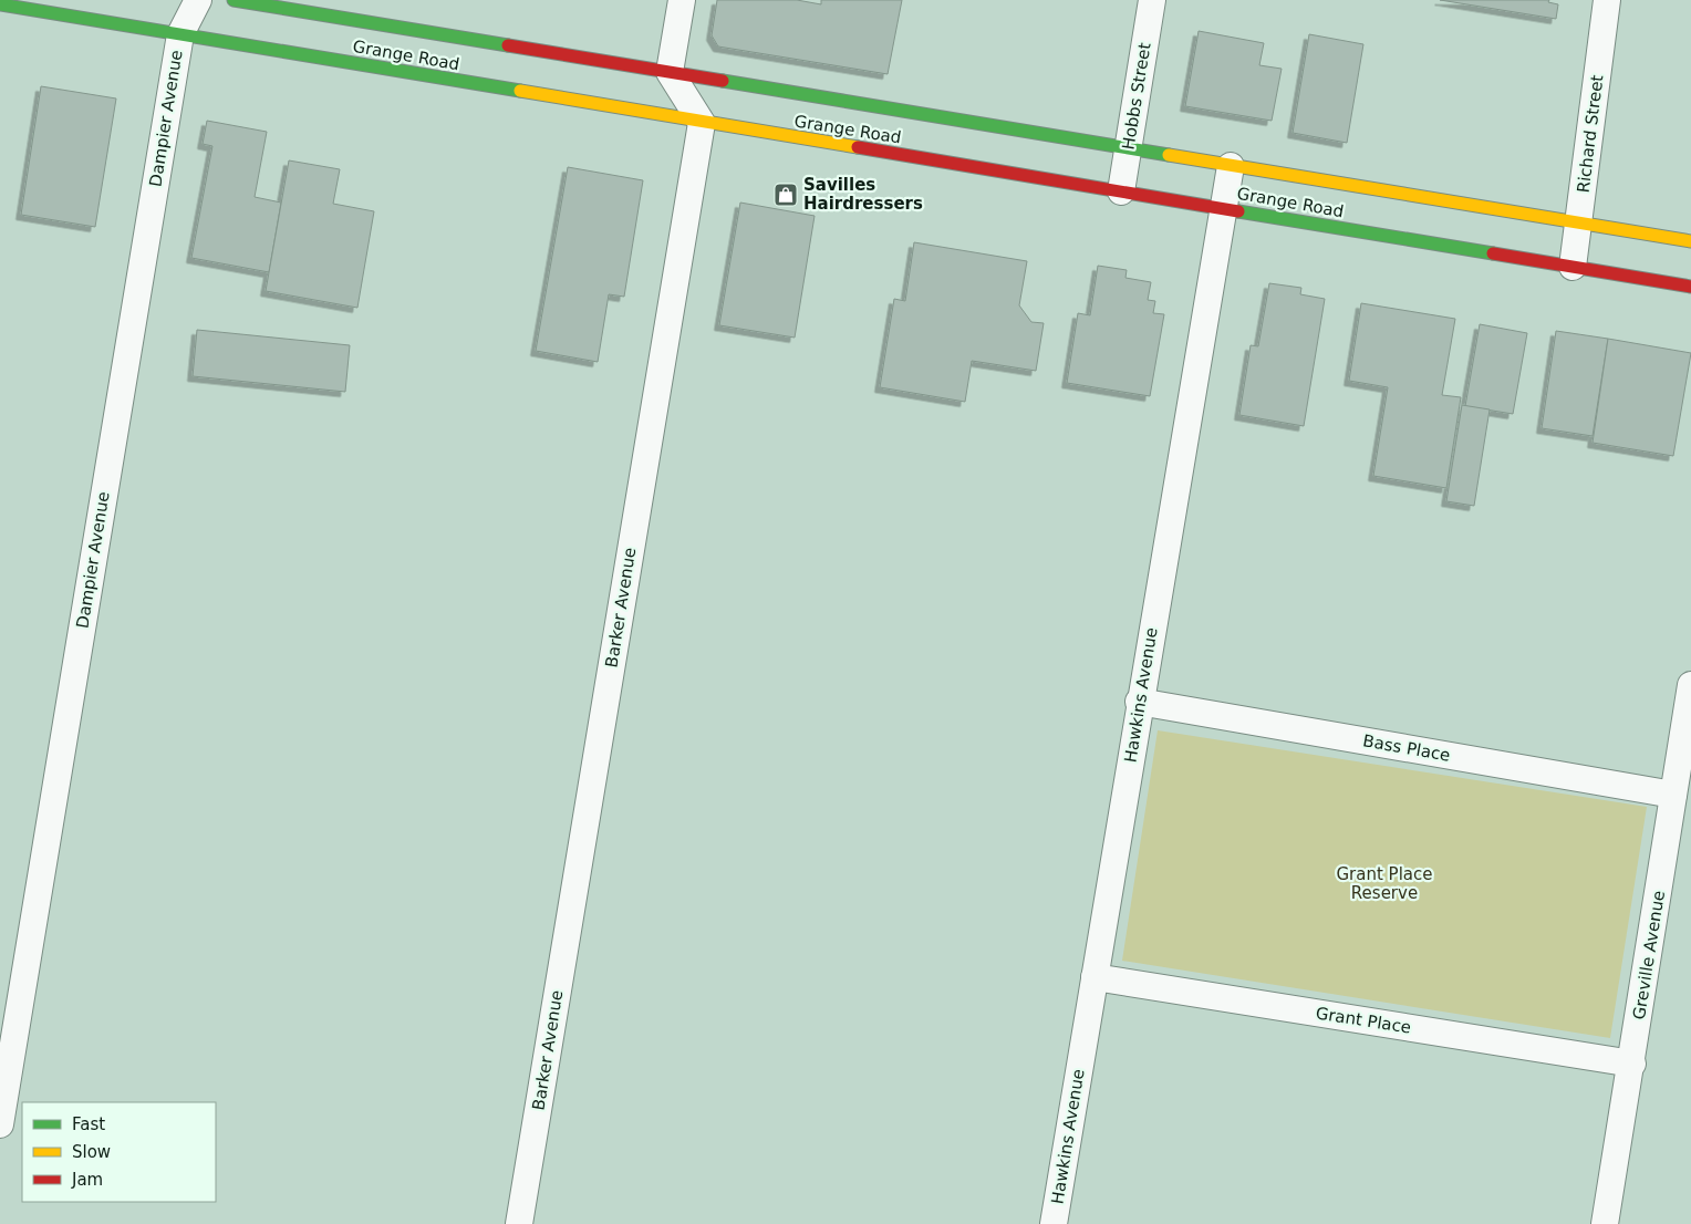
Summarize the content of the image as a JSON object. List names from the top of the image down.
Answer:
{
  "streets": {
    "main road": ["Grange Road"],
    "street": [
      "Hobbs Street",
      "Dampier Avenue",
      "Richard Street",
      "Barker Avenue",
      "Hawkins Avenue",
      "Bass Place",
      "Greville Avenue",
      "Grant Place"
    ]
  },
  "crossings": [
    ["Grange Road", "Hobbs Street"],
    ["Grange Road", "Dampier Avenue"],
    ["Grange Road", "Richard Street"],
    ["Grange Road", "Barker Avenue"],
    ["Grange Road", "Hawkins Avenue"],
    ["Hawkins Avenue", "Bass Place"],
    ["Hawkins Avenue", "Grant Place"],
    ["Bass Place", "Greville Avenue"],
    ["Greville Avenue", "Grant Place"]
  ],
  "parks": ["Grant Place Reserve"],
  "places": {
    "shop": ["Savilles Hairdressers"]
  },
  "legend": ["Fast", "Slow", "Jam"]
}
